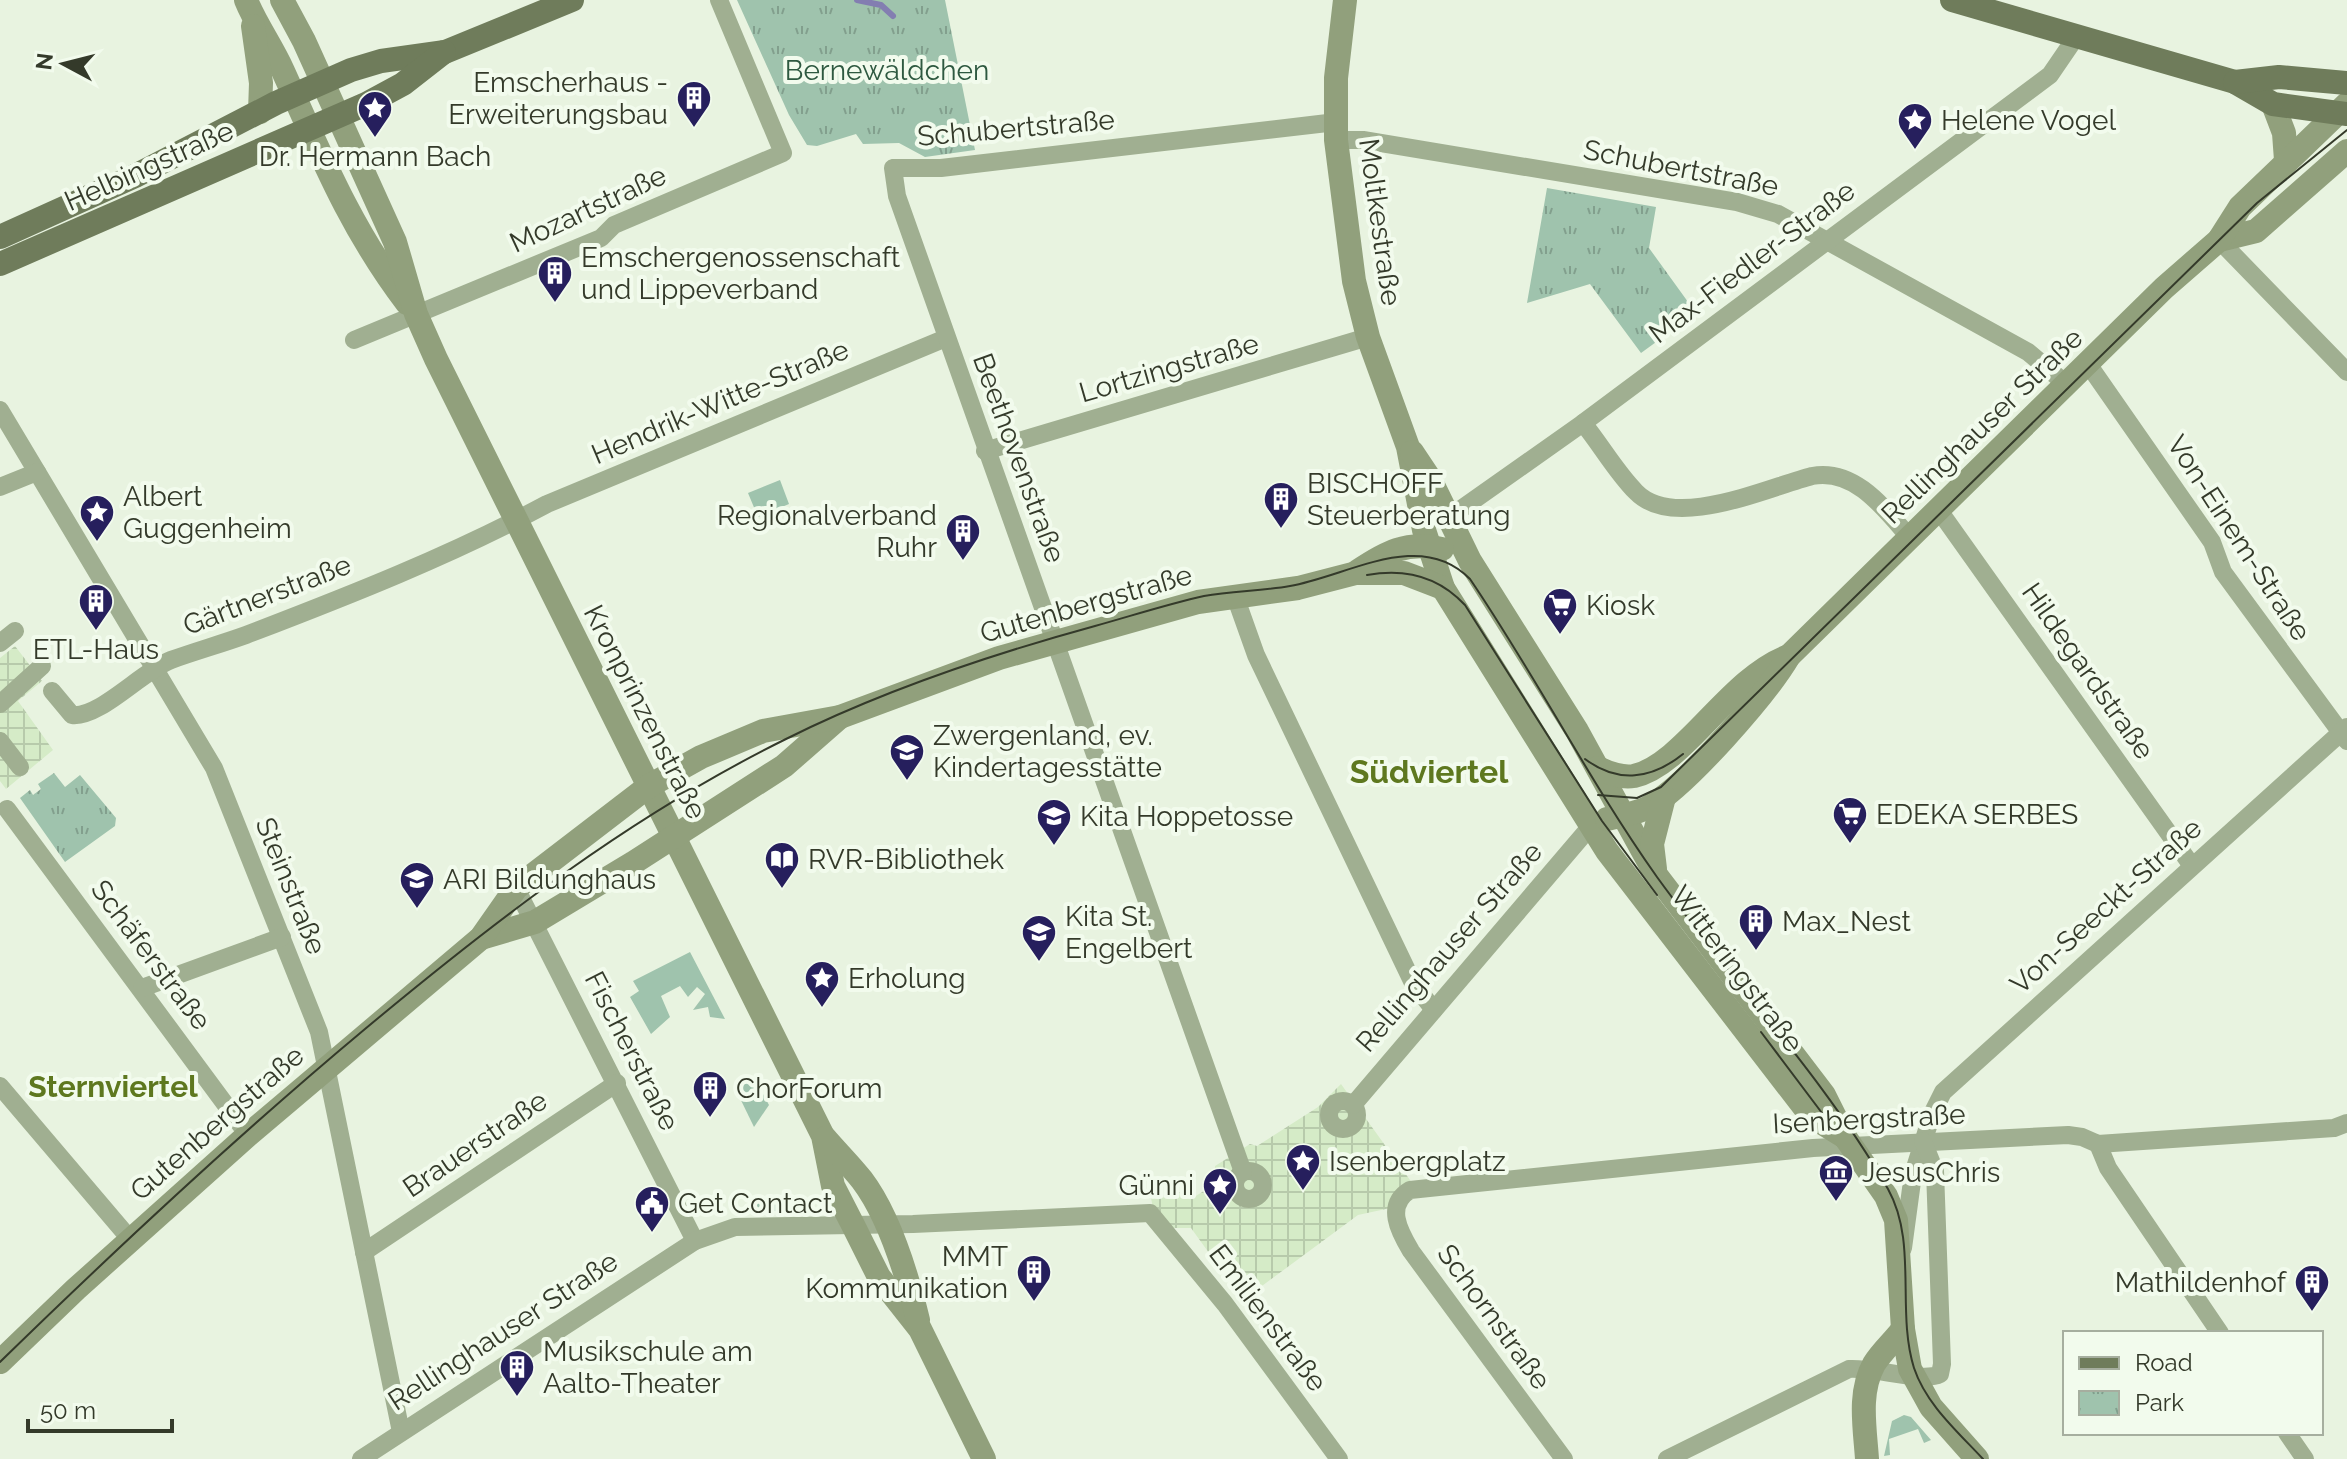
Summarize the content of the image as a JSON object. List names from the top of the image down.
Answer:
{
  "streets": {
    "main road": ["Helbingstraße"],
    "street": [
      "Schubertstraße",
      "Mozartstraße",
      "Moltkestraße",
      "Max-Fiedler-Straße",
      "Lortzingstraße",
      "Hendrik-Witte-Straße",
      "Rellinghauser Straße",
      "Beethovenstraße",
      "Von-Einem-Straße",
      "Gärtnerstraße",
      "Gutenbergstraße",
      "Hildegardstraße",
      "Kronprinzenstraße",
      "Steinstraße",
      "Von-Seeckt-Straße",
      "Schäferstraße",
      "Witteringstraße",
      "Fischerstraße",
      "Isenbergstraße",
      "Brauerstraße",
      "Schornstraße",
      "Emilienstraße"
    ]
  },
  "crossings": [
    ["Schubertstraße", "Moltkestraße"],
    ["Schubertstraße", "Max-Fiedler-Straße"],
    ["Schubertstraße", "Rellinghauser Straße"],
    ["Schubertstraße", "Beethovenstraße"],
    ["Helbingstraße", "Kronprinzenstraße"],
    ["Mozartstraße", "Kronprinzenstraße"],
    ["Moltkestraße", "Max-Fiedler-Straße"],
    ["Moltkestraße", "Lortzingstraße"],
    ["Moltkestraße", "Rellinghauser Straße"],
    ["Moltkestraße", "Gutenbergstraße"],
    ["Moltkestraße", "Witteringstraße"],
    ["Lortzingstraße", "Beethovenstraße"],
    ["Hendrik-Witte-Straße", "Beethovenstraße"],
    ["Hendrik-Witte-Straße", "Gärtnerstraße"],
    ["Hendrik-Witte-Straße", "Kronprinzenstraße"],
    ["Rellinghauser Straße", "Von-Einem-Straße"],
    ["Rellinghauser Straße", "Hildegardstraße"],
    ["Rellinghauser Straße", "Kronprinzenstraße"],
    ["Rellinghauser Straße", "Steinstraße"],
    ["Rellinghauser Straße", "Witteringstraße"],
    ["Rellinghauser Straße", "Fischerstraße"],
    ["Rellinghauser Straße", "Emilienstraße"],
    ["Beethovenstraße", "Gutenbergstraße"],
    ["Von-Einem-Straße", "Von-Seeckt-Straße"],
    ["Gärtnerstraße", "Kronprinzenstraße"],
    ["Gärtnerstraße", "Steinstraße"],
    ["Gutenbergstraße", "Kronprinzenstraße"],
    ["Gutenbergstraße", "Steinstraße"],
    ["Gutenbergstraße", "Schäferstraße"],
    ["Gutenbergstraße", "Fischerstraße"],
    ["Hildegardstraße", "Von-Seeckt-Straße"],
    ["Steinstraße", "Brauerstraße"],
    ["Von-Seeckt-Straße", "Witteringstraße"],
    ["Von-Seeckt-Straße", "Isenbergstraße"],
    ["Witteringstraße", "Isenbergstraße"],
    ["Fischerstraße", "Brauerstraße"],
    ["Isenbergstraße", "Schornstraße"]
  ],
  "districts": ["Südviertel", "Sternviertel"],
  "parks": ["Bernewäldchen"],
  "places": {
    "building": [
      "Emscherhaus - Erweiterungsbau",
      "Emschergenossenschaft und Lippeverband",
      "BISCHOFF Steuerberatung",
      "Regionalverband Ruhr",
      "ETL-Haus",
      "Max_Nest",
      "ChorForum",
      "MMT Kommunikation",
      "Mathildenhof",
      "Musikschule am Aalto-Theater"
    ],
    "place": [
      "Dr. Hermann Bach",
      "Helene Vogel",
      "Albert Guggenheim",
      "Erholung",
      "Isenbergplatz",
      "Günni"
    ],
    "supermarket": ["Kiosk", "EDEKA SERBES"],
    "school or university": [
      "Zwergenland, ev. Kindertagesstätte",
      "Kita Hoppetosse",
      "ARI Bildunghaus",
      "Kita St. Engelbert"
    ],
    "library": ["RVR-Bibliothek"],
    "museum": ["JesusChris"],
    "public building": ["Get Contact"]
  },
  "legend": ["Road", "Park"],
  "scale_bar": "50 m",
  "north": "left"
}
